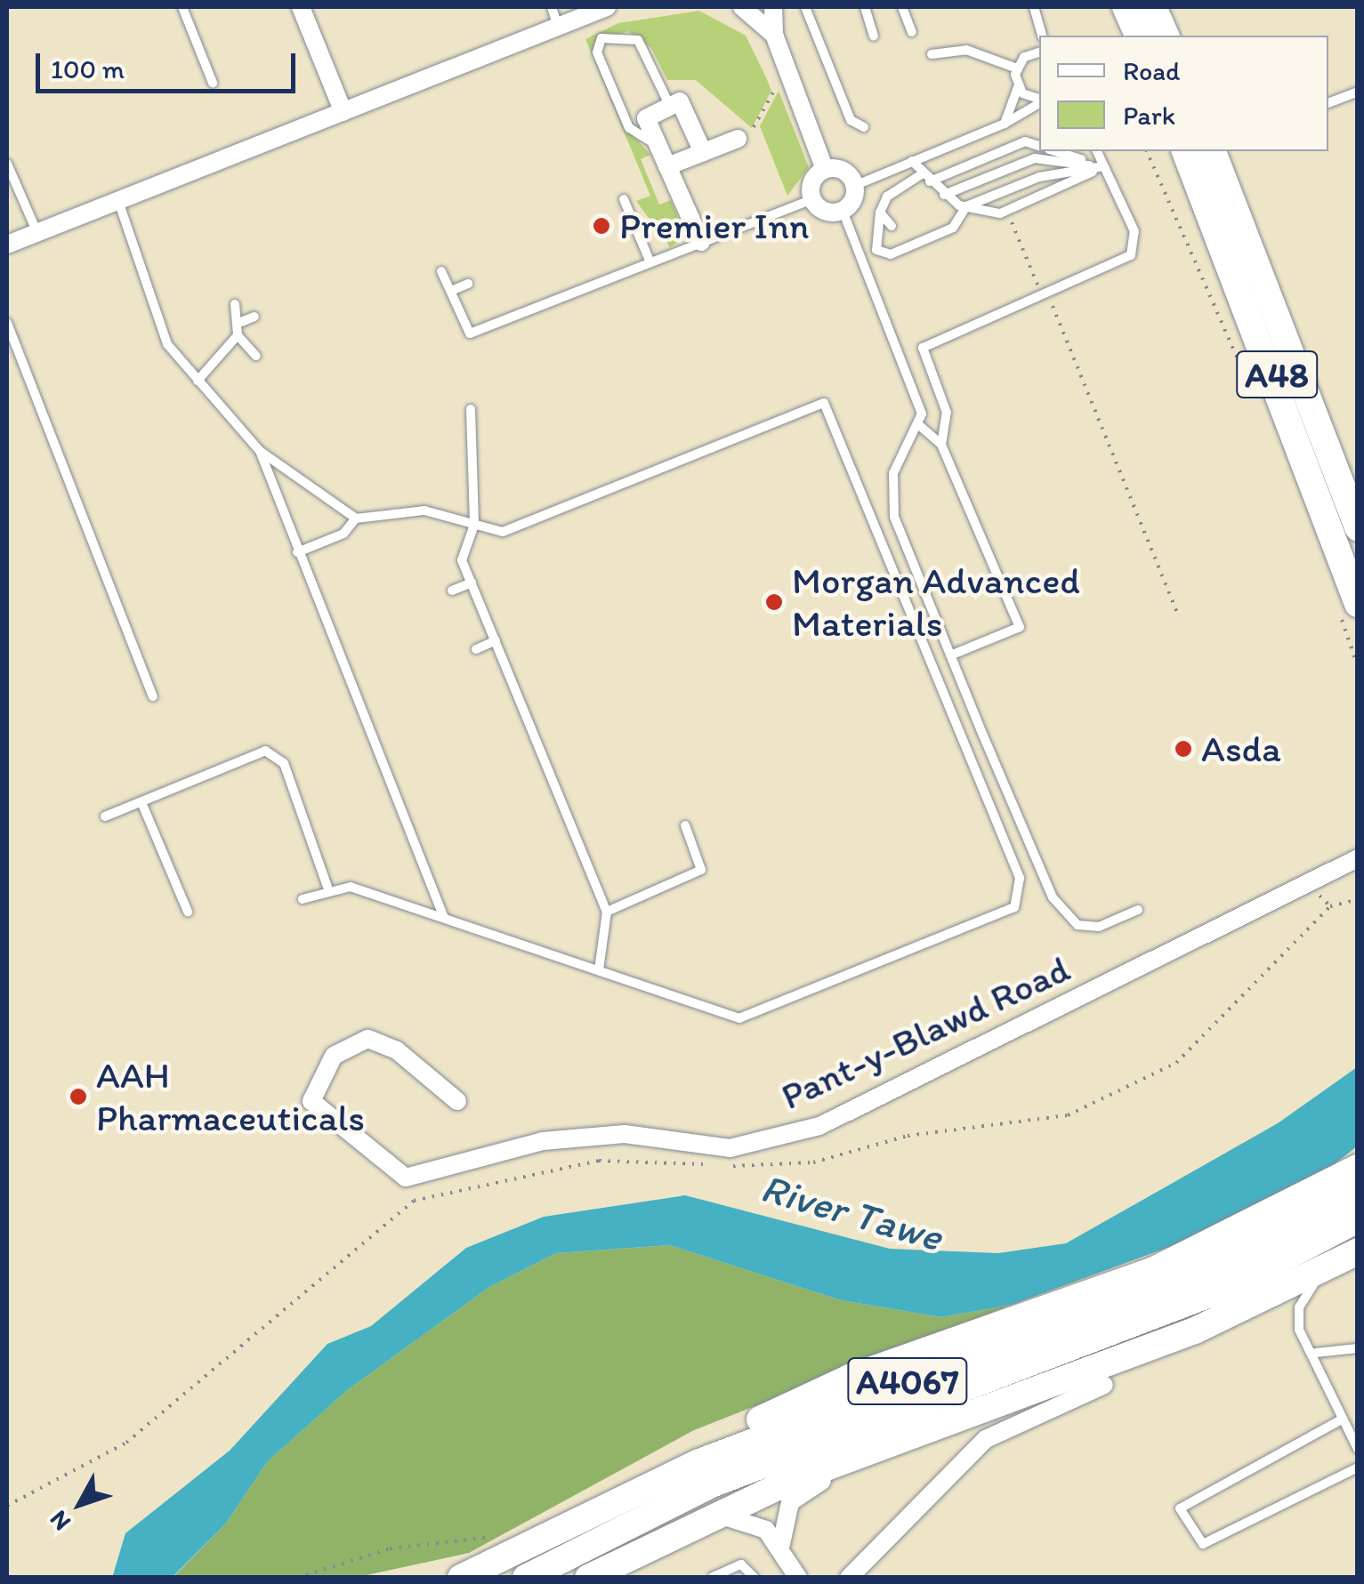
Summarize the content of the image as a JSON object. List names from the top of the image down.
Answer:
{
  "streets": {
    "main road": ["A48", "A4067"],
    "street": ["Pant-y-Blawd Road"]
  },
  "water": ["River Tawe"],
  "places": [
    "Premier Inn",
    "Morgan Advanced Materials",
    "Asda",
    "AAH Pharmaceuticals"
  ],
  "legend": ["Road", "Park"],
  "scale_bar": "100 m",
  "north": "bottom left"
}
